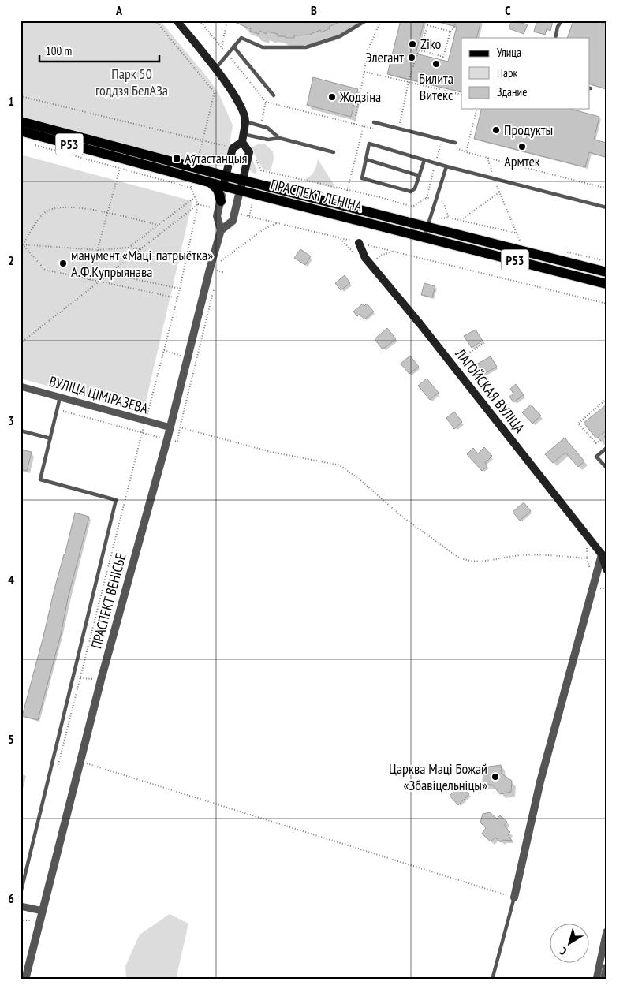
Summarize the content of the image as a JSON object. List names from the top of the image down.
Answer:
{
  "streets": {
    "main road": ["Р53", "ПРАСПЕКТ ЛЕНІНА", "ЛАГОЙСКАЯ ВУЛІЦА"],
    "street": ["ВУЛІЦА ЦІМІРАЗЕВА", "ПРАСПЕКТ ВЕНІСЬЕ"]
  },
  "crossings": [
    ["ПРАСПЕКТ ЛЕНІНА", "ПРАСПЕКТ ВЕНІСЬЕ"],
    ["ВУЛІЦА ЦІМІРАЗЕВА", "ПРАСПЕКТ ВЕНІСЬЕ"]
  ],
  "parks": ["Парк 50 годдзя БелАЗа"],
  "places": {
    "other": [
      "Ziko",
      "Элегант",
      "Билита Витекс",
      "Жодзіна",
      "Продукты",
      "Армтек",
      "манумент «Маці-патрыётка» А.Ф.Купрыянава",
      "Царква Маці Божай «Збавіцельніцы»"
    ],
    "transit": ["Аўтастанцыя"]
  },
  "legend": ["Улица", "Парк", "Здание"],
  "scale_bar": "100 m",
  "north": "bottom left",
  "grid": {
    "columns": ["A", "B", "C"],
    "rows": [
      "1",
      "2",
      "3",
      "4",
      "5",
      "6"
    ]
  }
}
